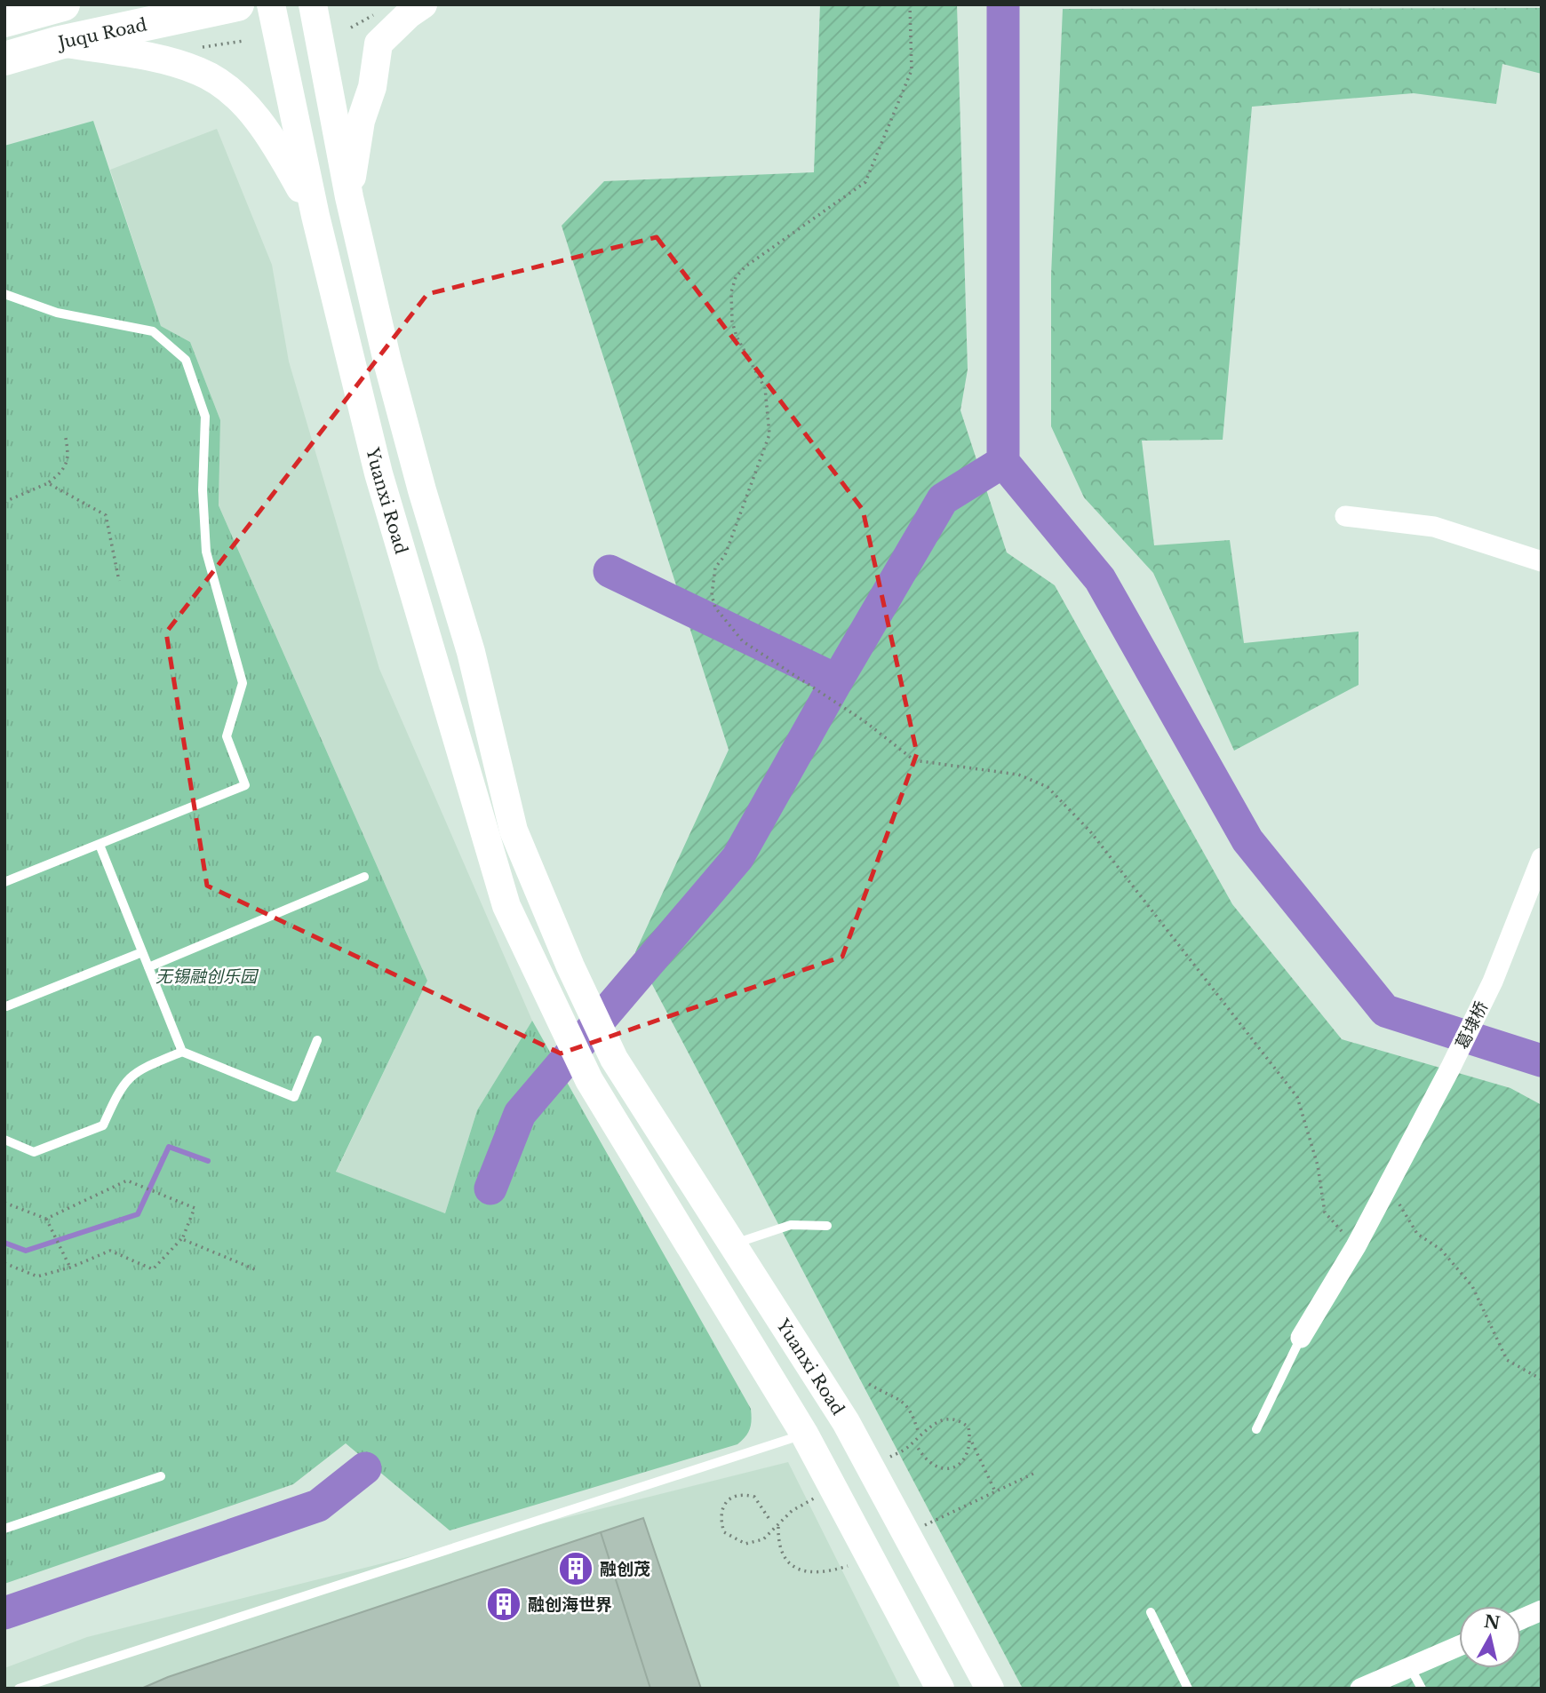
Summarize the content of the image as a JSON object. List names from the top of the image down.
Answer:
{
  "streets": {
    "highway": ["Juqu Road"],
    "main road": ["Yuanxi Road"],
    "street": ["葛埭桥"]
  },
  "parks": ["无锡融创乐园"],
  "places": {
    "building": ["融创茂", "融创海世界"]
  },
  "north": "top"
}
